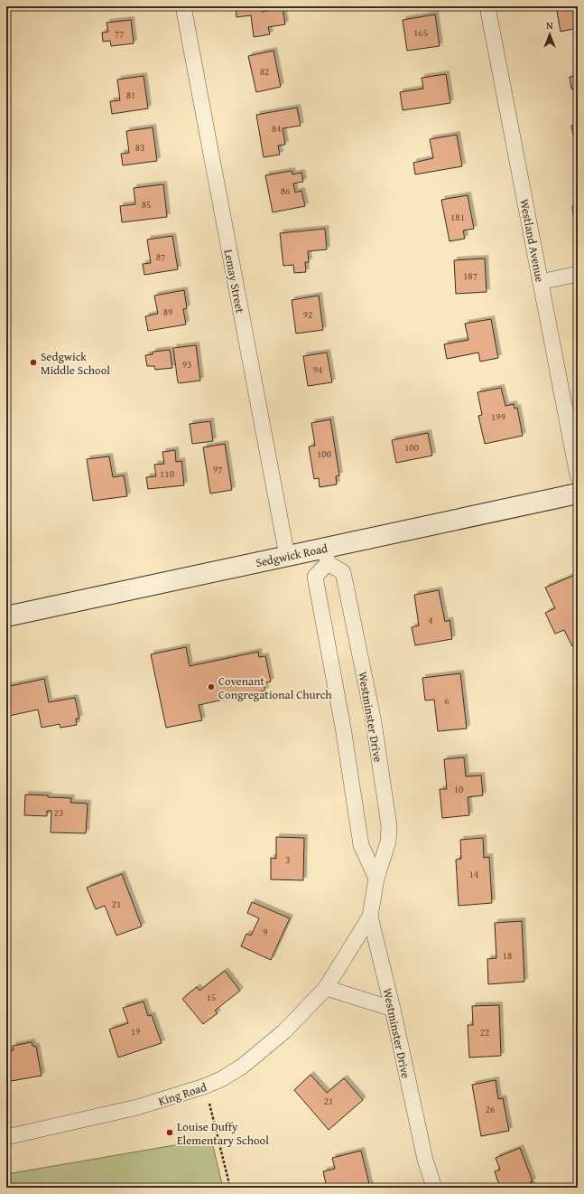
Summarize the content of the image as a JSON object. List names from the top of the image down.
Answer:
{
  "streets": {
    "main road": ["Sedgwick Road"],
    "street": [
      "Westland Avenue",
      "Lemay Street",
      "Westminster Drive",
      "King Road"
    ]
  },
  "crossings": [
    ["Lemay Street", "Sedgwick Road"],
    ["Sedgwick Road", "Westminster Drive"],
    ["Westminster Drive", "King Road"]
  ],
  "places": ["Sedgwick Middle School", "Covenant Congregational Church", "Louise Duffy Elementary School"],
  "house_numbers": [
    "165",
    "77",
    "82",
    "81",
    "84",
    "83",
    "86",
    "85",
    "181",
    "87",
    "187",
    "89",
    "92",
    "93",
    "94",
    "199",
    "100",
    "100",
    "97",
    "110",
    "4",
    "6",
    "10",
    "23",
    "3",
    "14",
    "21",
    "9",
    "18",
    "15",
    "19",
    "22",
    "21",
    "26"
  ],
  "north": "top"
}
